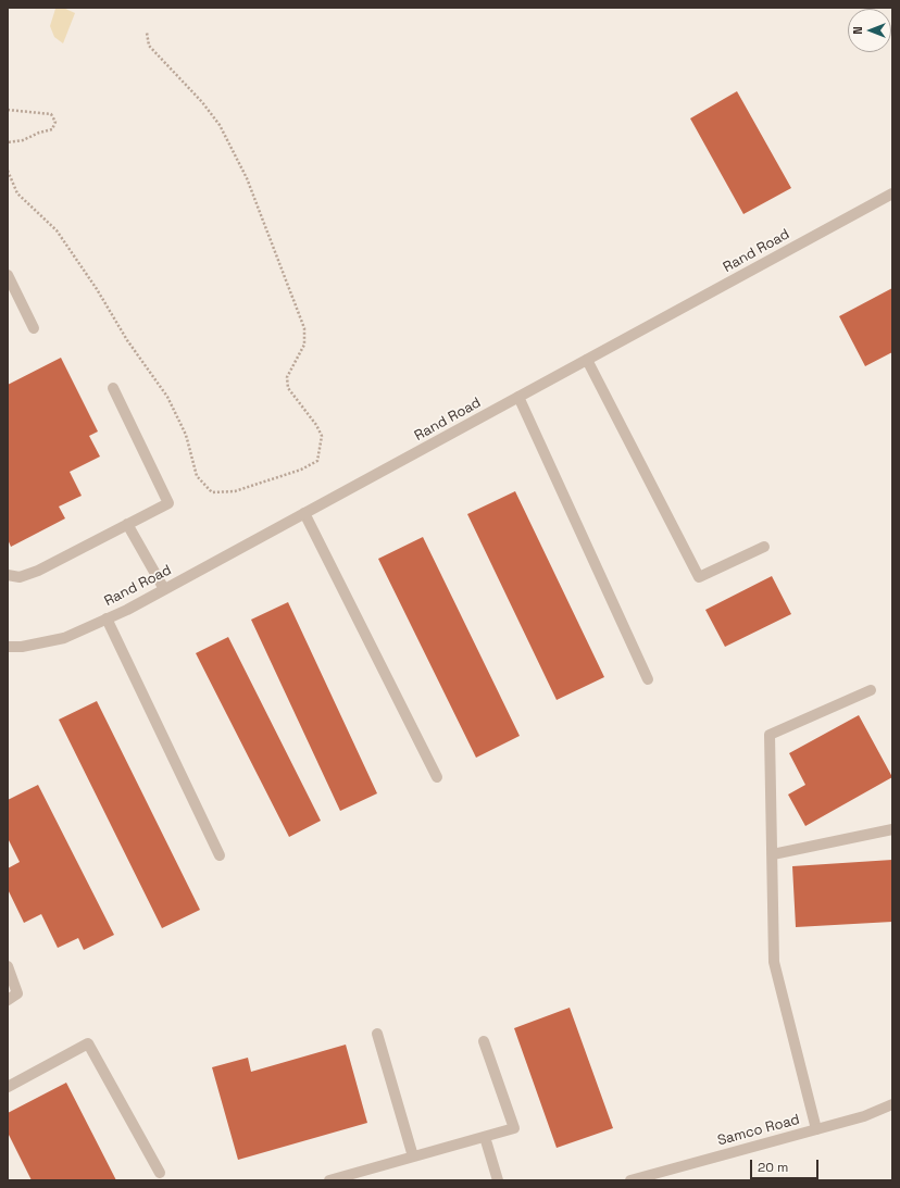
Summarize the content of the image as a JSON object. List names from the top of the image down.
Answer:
{
  "streets": {
    "street": ["Rand Road", "Samco Road"]
  },
  "scale_bar": "20 m",
  "north": "left"
}
